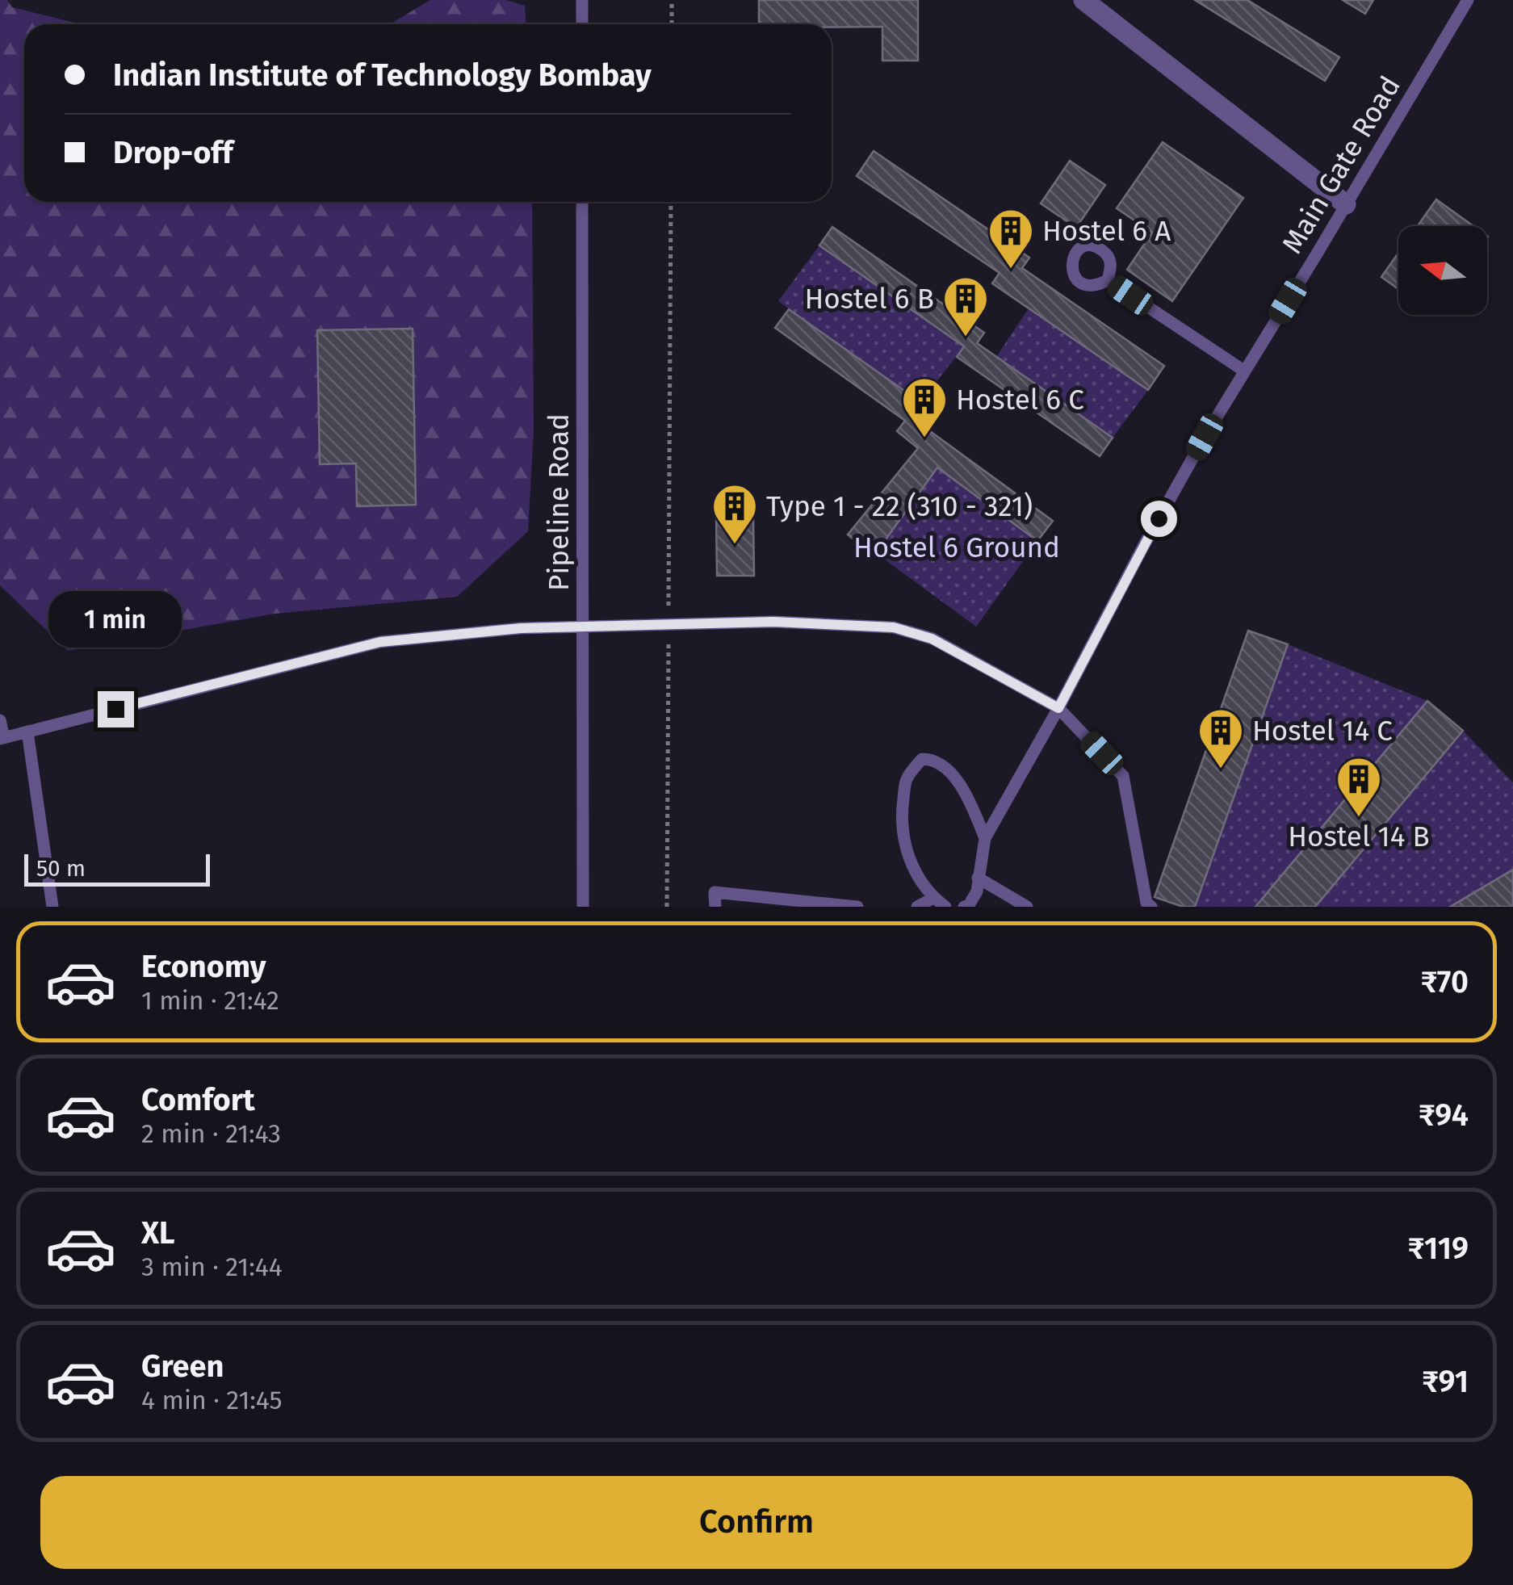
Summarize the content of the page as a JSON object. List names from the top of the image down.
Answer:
{
  "streets": {
    "lane": ["Main Gate Road", "Pipeline Road"]
  },
  "parks": ["Hostel 6 Ground"],
  "places": {
    "building": [
      "Hostel 6 A",
      "Hostel 6 B",
      "Hostel 6 C",
      "Type 1 - 22 (310 - 321)",
      "Hostel 14 C",
      "Hostel 14 B"
    ]
  },
  "scale_bar": "50 m",
  "north": "left",
  "page": {
    "banner": ["Indian Institute of Technology Bombay", "Drop-off"],
    "bubble": "1 min",
    "scale": "50 m",
    "list": [
      {
        "name": "Economy",
        "note": "1 min · 21:42",
        "value": "₹70"
      },
      {
        "name": "Comfort",
        "note": "2 min · 21:43",
        "value": "₹94"
      },
      {
        "name": "XL",
        "note": "3 min · 21:44",
        "value": "₹119"
      },
      {
        "name": "Green",
        "note": "4 min · 21:45",
        "value": "₹91"
      }
    ],
    "buttons": "Confirm"
  }
}
